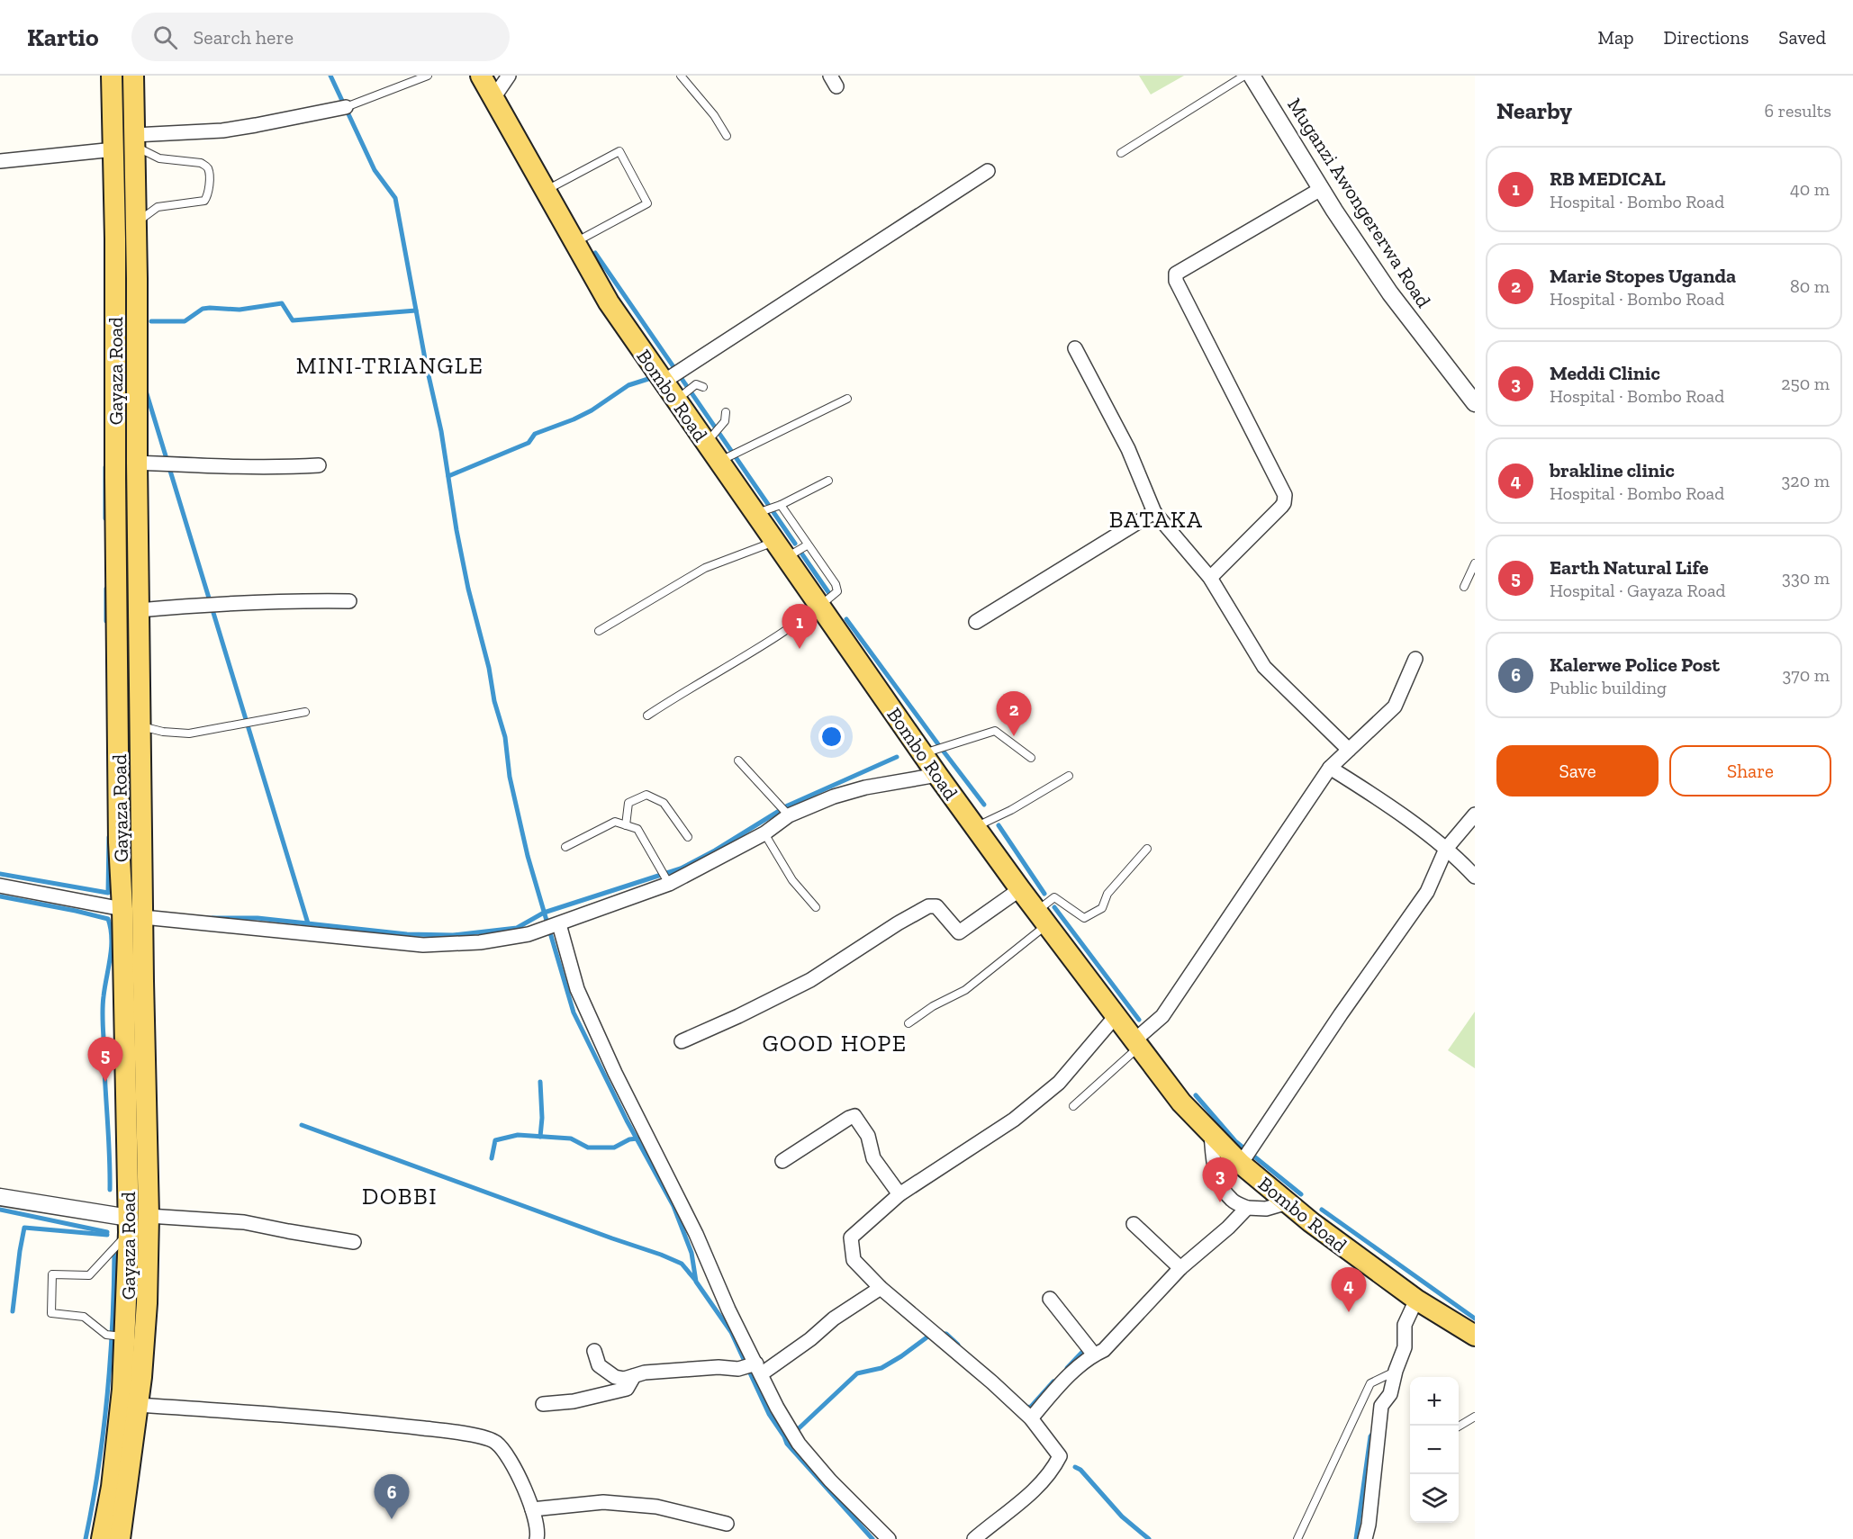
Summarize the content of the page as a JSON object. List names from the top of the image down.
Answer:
{
  "streets": {
    "main road": ["Gayaza Road", "Bombo Road"],
    "street": ["Muganzi Awongererwa Road"]
  },
  "districts": [
    "MINI-TRIANGLE",
    "BATAKA",
    "GOOD HOPE",
    "DOBBI"
  ],
  "page": {
    "header": "Kartio",
    "search": "Search here",
    "nav": ["Map", "Directions", "Saved"],
    "heading": ["Nearby", "6 results"],
    "list": [
      {
        "mark": "1",
        "name": "RB MEDICAL",
        "note": "Hospital · Bombo Road",
        "value": "40 m"
      },
      {
        "mark": "2",
        "name": "Marie Stopes Uganda",
        "note": "Hospital · Bombo Road",
        "value": "80 m"
      },
      {
        "mark": "3",
        "name": "Meddi Clinic",
        "note": "Hospital · Bombo Road",
        "value": "250 m"
      },
      {
        "mark": "4",
        "name": "brakline clinic",
        "note": "Hospital · Bombo Road",
        "value": "320 m"
      },
      {
        "mark": "5",
        "name": "Earth Natural Life",
        "note": "Hospital · Gayaza Road",
        "value": "330 m"
      },
      {
        "mark": "6",
        "name": "Kalerwe Police Post",
        "note": "Public building",
        "value": "370 m"
      }
    ],
    "pins": [
      "1",
      "2",
      "5",
      "3",
      "4",
      "6"
    ],
    "buttons": ["Save", "Share"],
    "map_buttons": ["+", "−"]
  }
}
